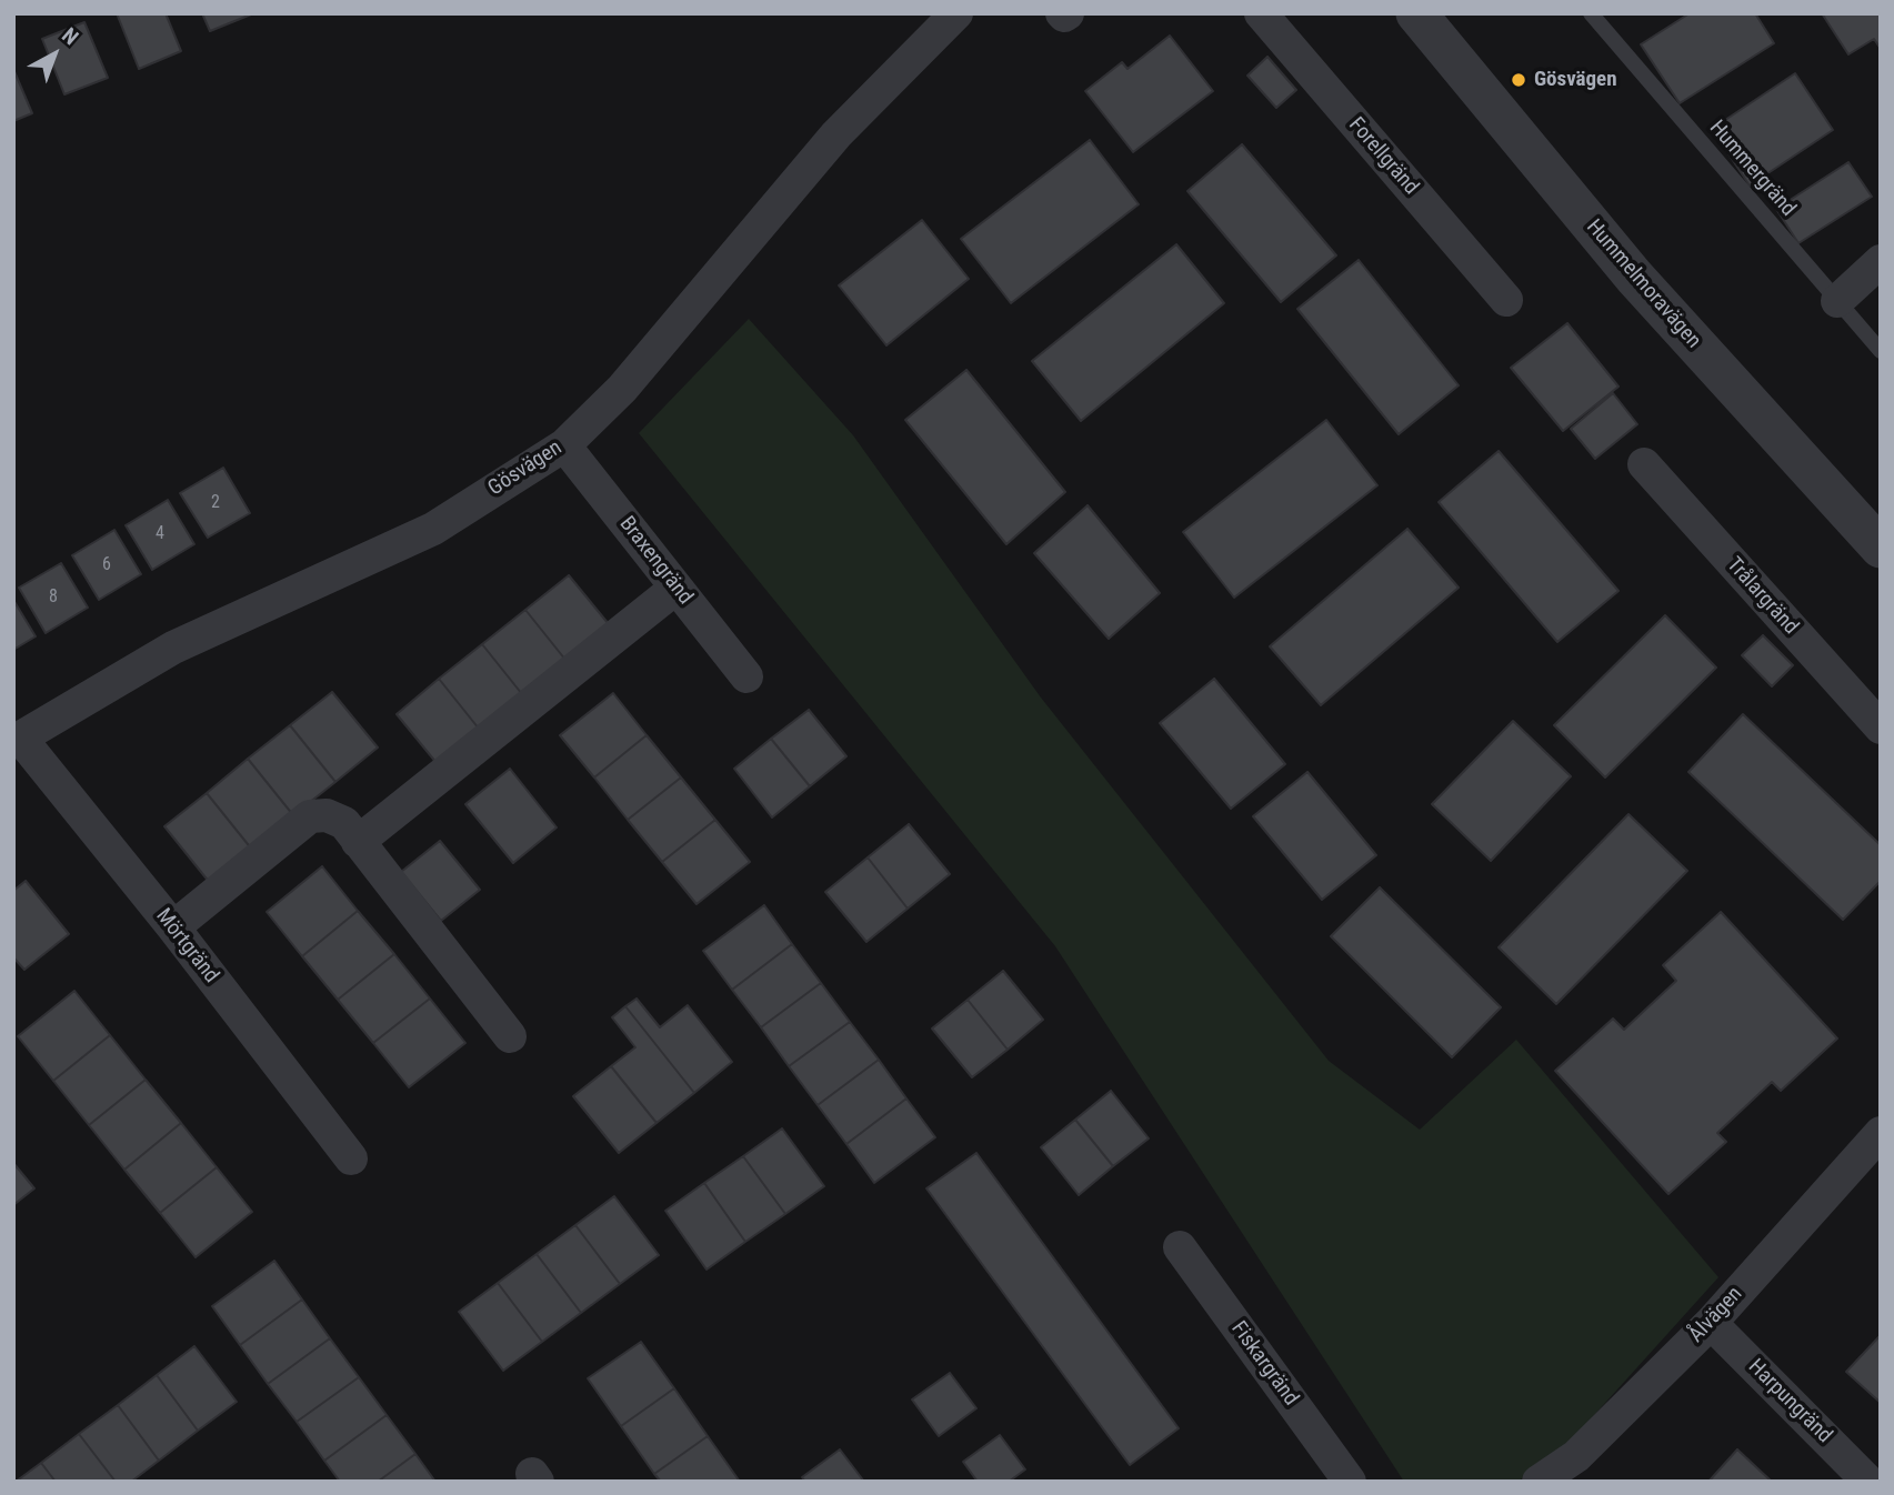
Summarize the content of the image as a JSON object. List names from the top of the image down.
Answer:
{
  "streets": {
    "street": [
      "Forellgränd",
      "Hummelmoravägen",
      "Gösvägen",
      "Braxengränd",
      "Trålargränd",
      "Mörtgränd",
      "Ålvägen",
      "Fiskargränd",
      "Harpungränd"
    ],
    "lane": ["Hummergränd"]
  },
  "crossings": [
    ["Gösvägen", "Braxengränd"],
    ["Gösvägen", "Mörtgränd"],
    ["Ålvägen", "Harpungränd"]
  ],
  "places": ["Gösvägen"],
  "house_numbers": [
    "2",
    "4",
    "6",
    "8"
  ],
  "north": "top right"
}
